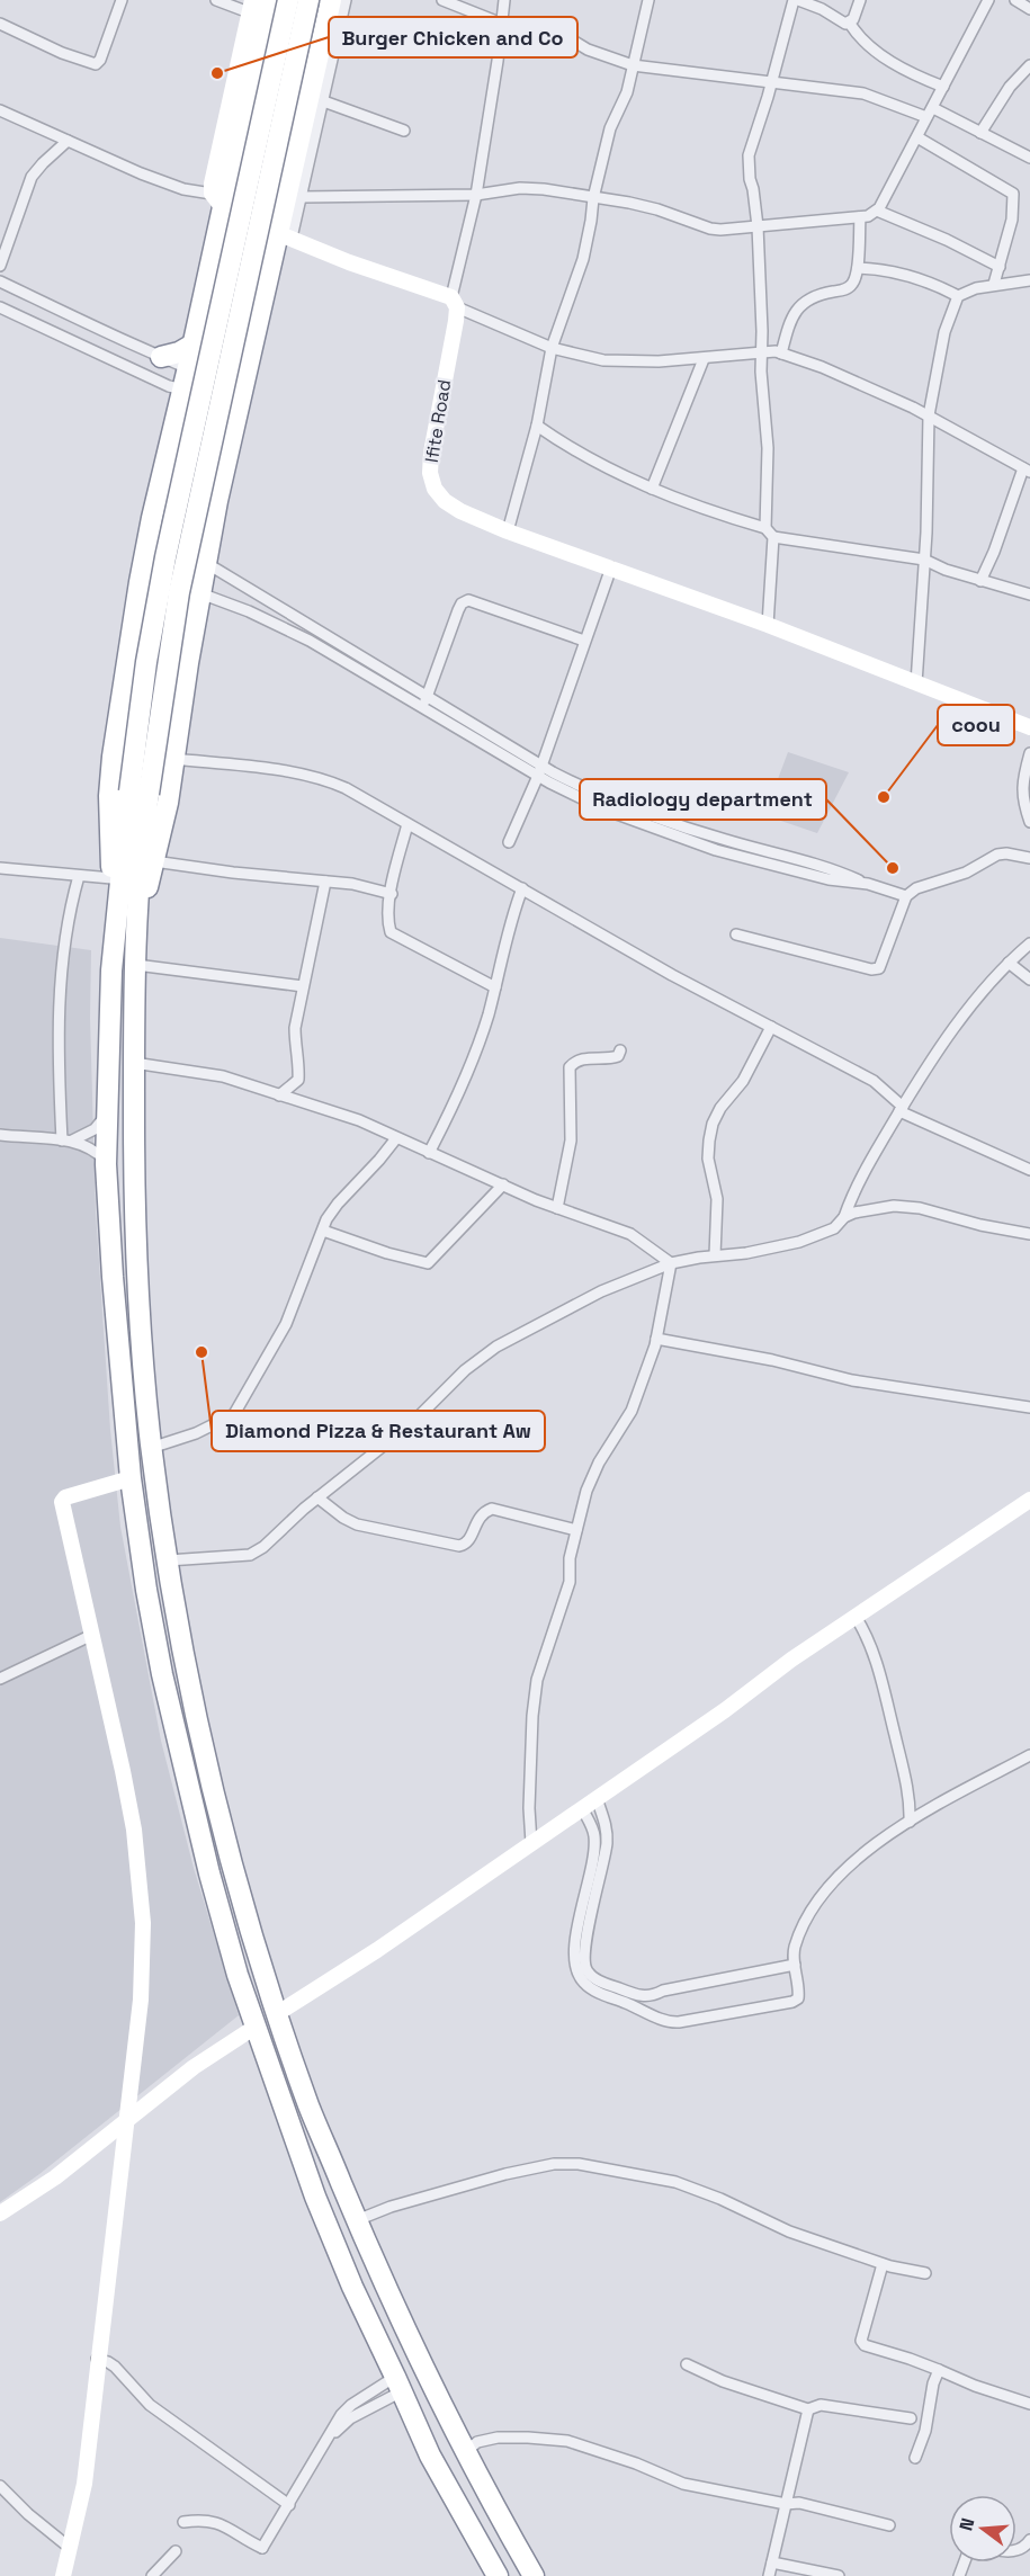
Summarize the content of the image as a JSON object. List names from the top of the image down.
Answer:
{
  "streets": {
    "street": ["Ifite Road"]
  },
  "places": [
    "Burger Chicken and Co",
    "coou",
    "Radiology department",
    "Diamond Pizza & Restaurant Aw"
  ],
  "north": "left"
}
